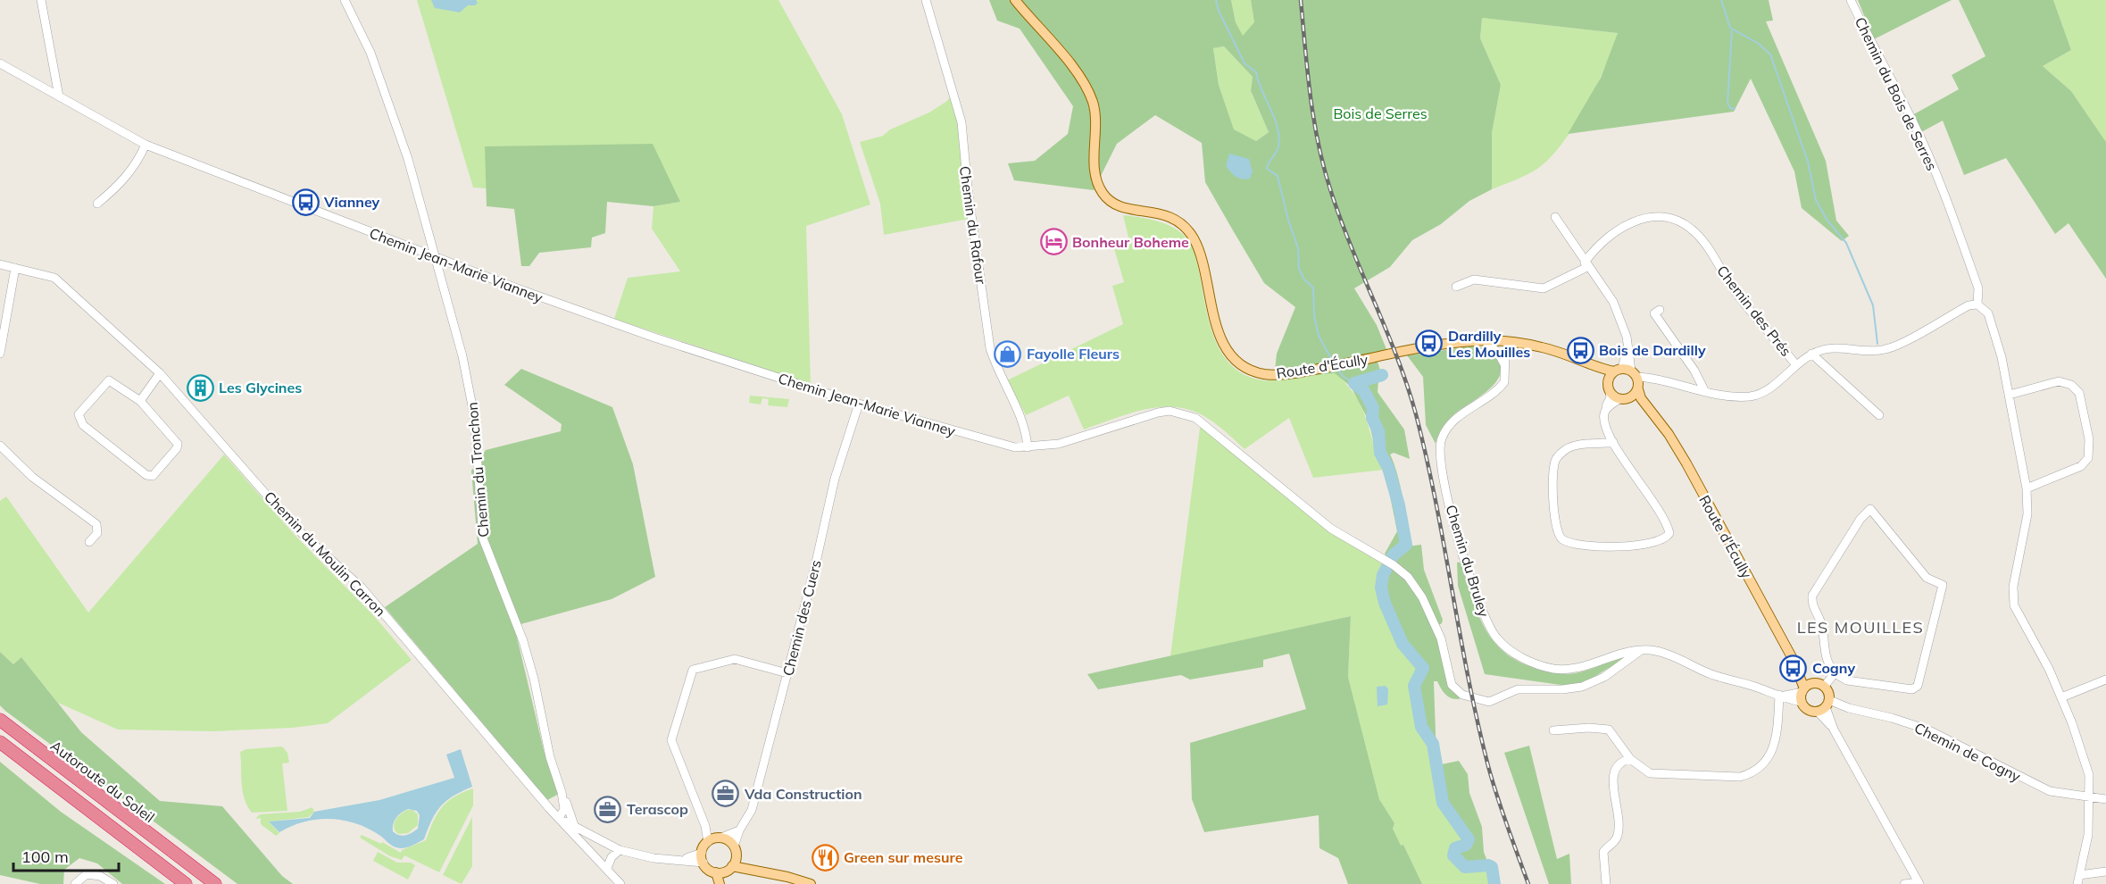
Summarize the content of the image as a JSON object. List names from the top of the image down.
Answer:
{
  "streets": {
    "highway": ["Autoroute du Soleil"],
    "main road": ["Route d'Écully"],
    "street": [
      "Chemin du Bois de Serres",
      "Chemin du Rafour",
      "Chemin Jean-Marie Vianney",
      "Chemin des Prés",
      "Chemin du Tronchon",
      "Chemin du Moulin Carron",
      "Chemin du Bruley",
      "Chemin des Cuers",
      "Chemin de Cogny"
    ]
  },
  "crossings": [
    ["Chemin du Rafour", "Chemin Jean-Marie Vianney"],
    ["Chemin Jean-Marie Vianney", "Chemin du Tronchon"],
    ["Chemin Jean-Marie Vianney", "Chemin du Bruley"],
    ["Chemin Jean-Marie Vianney", "Chemin des Cuers"],
    ["Route d'Écully", "Chemin du Bruley"],
    ["Chemin du Tronchon", "Chemin du Moulin Carron"]
  ],
  "districts": ["LES MOUILLES"],
  "parks": ["Bois de Serres"],
  "places": {
    "bus stop": [
      "Vianney",
      "Dardilly Les Mouilles",
      "Bois de Dardilly",
      "Cogny"
    ],
    "hotel": ["Bonheur Boheme"],
    "shop": ["Fayolle Fleurs"],
    "building": ["Les Glycines"],
    "office": ["Vda Construction", "Terascop"],
    "restaurant": ["Green sur mesure"]
  },
  "scale_bar": "100 m"
}
